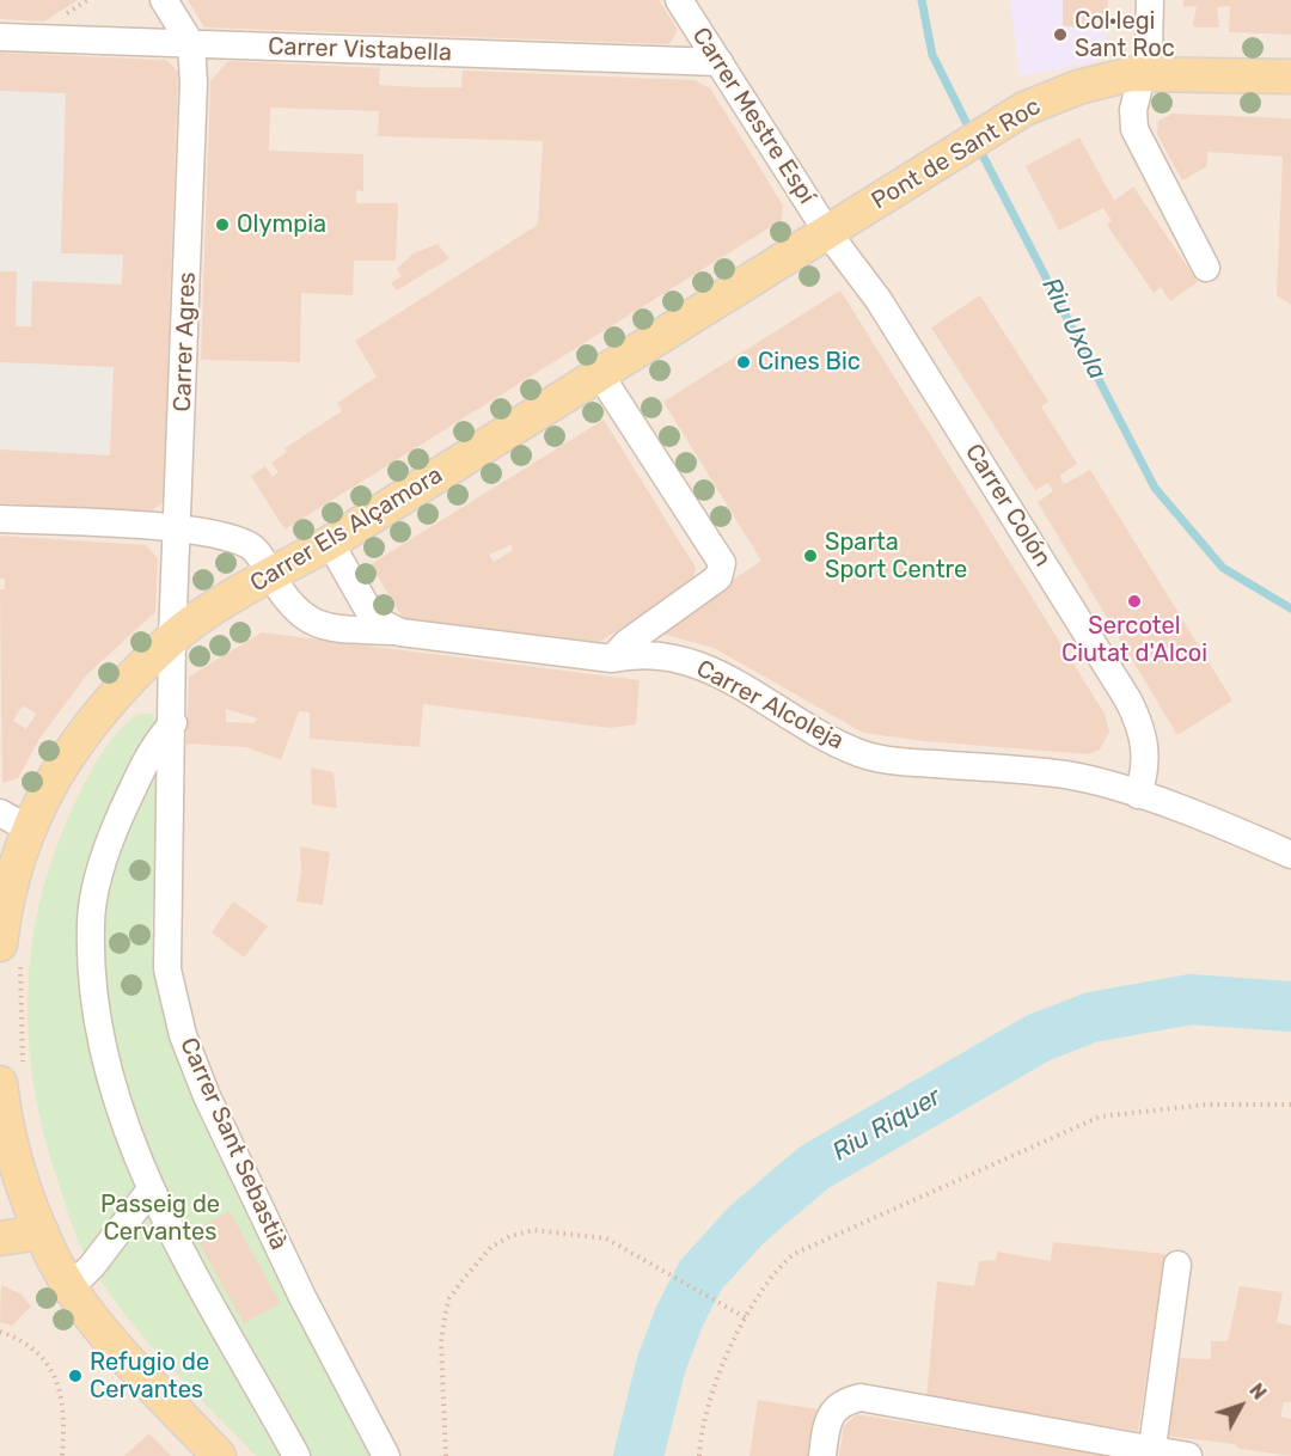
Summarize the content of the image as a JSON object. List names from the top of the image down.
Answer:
{
  "streets": {
    "main road": ["Pont de Sant Roc", "Carrer Els Alçamora"],
    "street": [
      "Carrer Vistabella",
      "Carrer Mestre Espí",
      "Carrer Agres",
      "Carrer Colón",
      "Carrer Alcoleja",
      "Carrer Sant Sebastià"
    ]
  },
  "crossings": [
    ["Carrer Vistabella", "Carrer Mestre Espí"],
    ["Carrer Vistabella", "Carrer Agres"],
    ["Carrer Mestre Espí", "Pont de Sant Roc"],
    ["Carrer Mestre Espí", "Carrer Colón"],
    ["Carrer Mestre Espí", "Carrer Els Alçamora"],
    ["Pont de Sant Roc", "Carrer Colón"],
    ["Pont de Sant Roc", "Carrer Els Alçamora"],
    ["Carrer Agres", "Carrer Els Alçamora"],
    ["Carrer Agres", "Carrer Alcoleja"],
    ["Carrer Agres", "Carrer Sant Sebastià"],
    ["Carrer Colón", "Carrer Els Alçamora"],
    ["Carrer Colón", "Carrer Alcoleja"],
    ["Carrer Els Alçamora", "Carrer Alcoleja"],
    ["Carrer Els Alçamora", "Carrer Sant Sebastià"]
  ],
  "water": ["Riu Uxola", "Riu Riquer"],
  "parks": ["Passeig de Cervantes"],
  "places": [
    "Col·legi Sant Roc",
    "Olympia",
    "Cines Bic",
    "Sparta Sport Centre",
    "Sercotel Ciutat d'Alcoi",
    "Refugio de Cervantes"
  ],
  "north": "top right"
}
